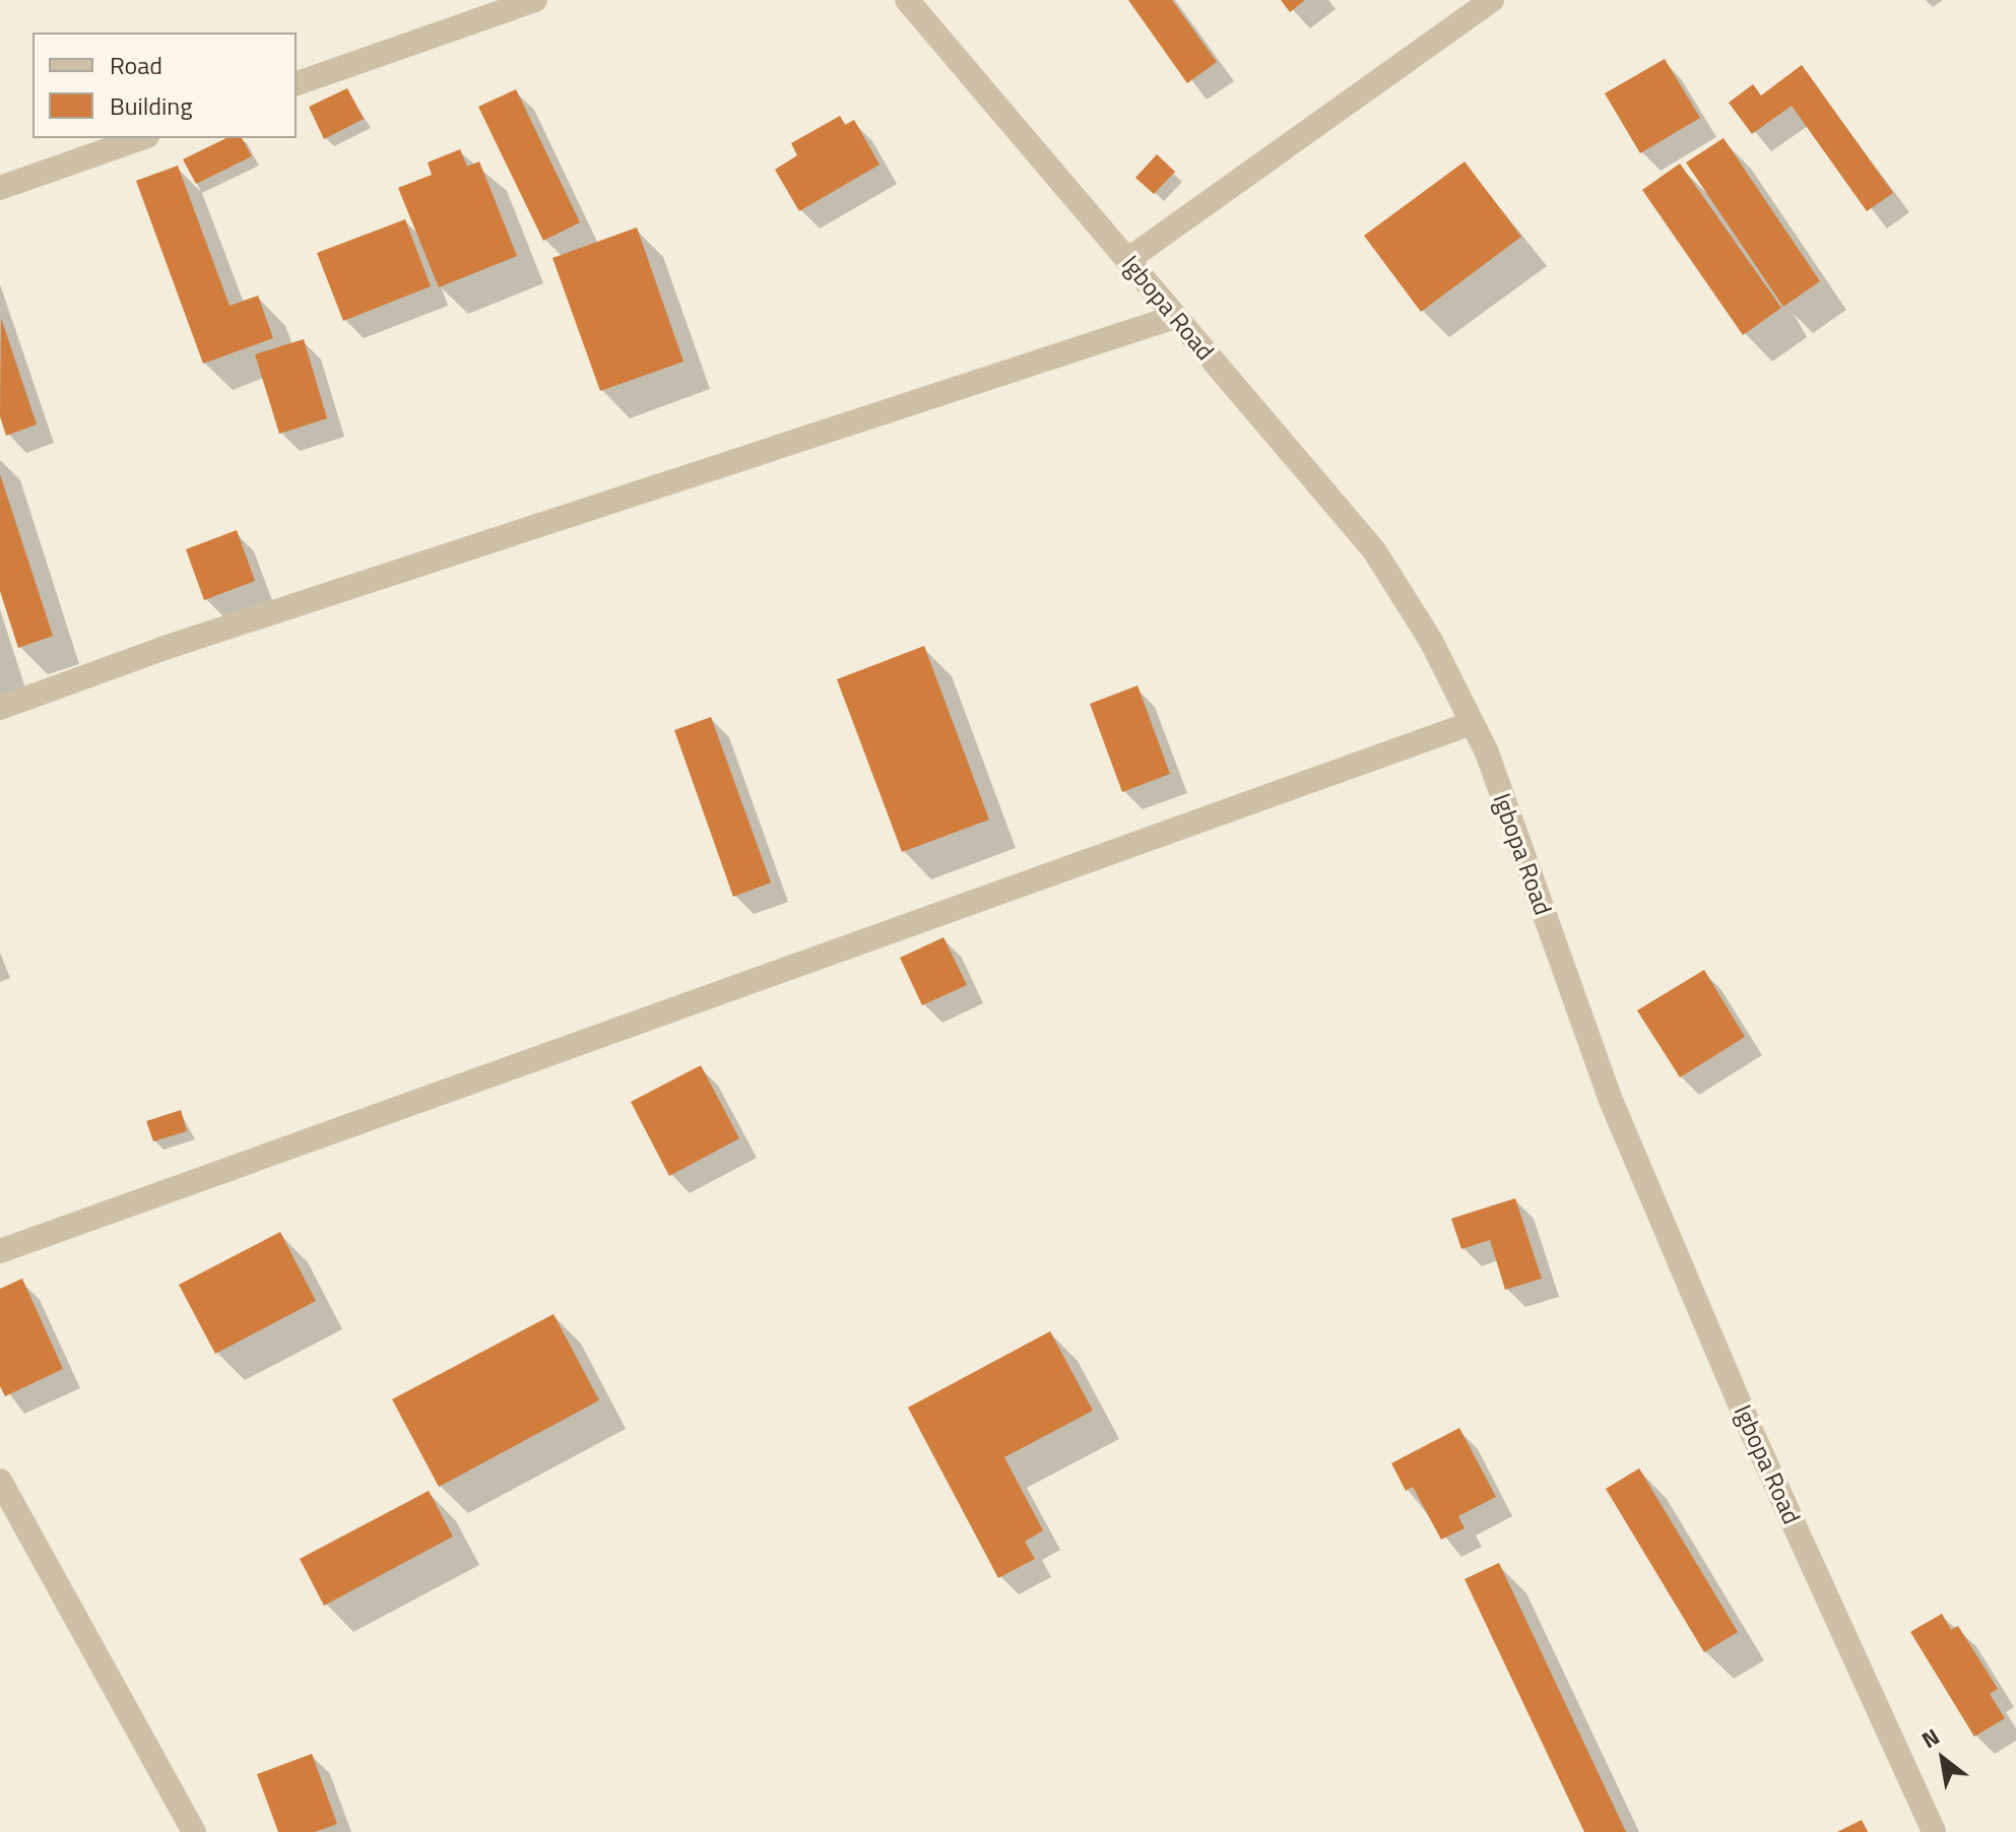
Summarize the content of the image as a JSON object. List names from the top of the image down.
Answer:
{
  "streets": {
    "street": ["Igbopa Road"]
  },
  "legend": ["Road", "Building"],
  "north": "top left"
}
